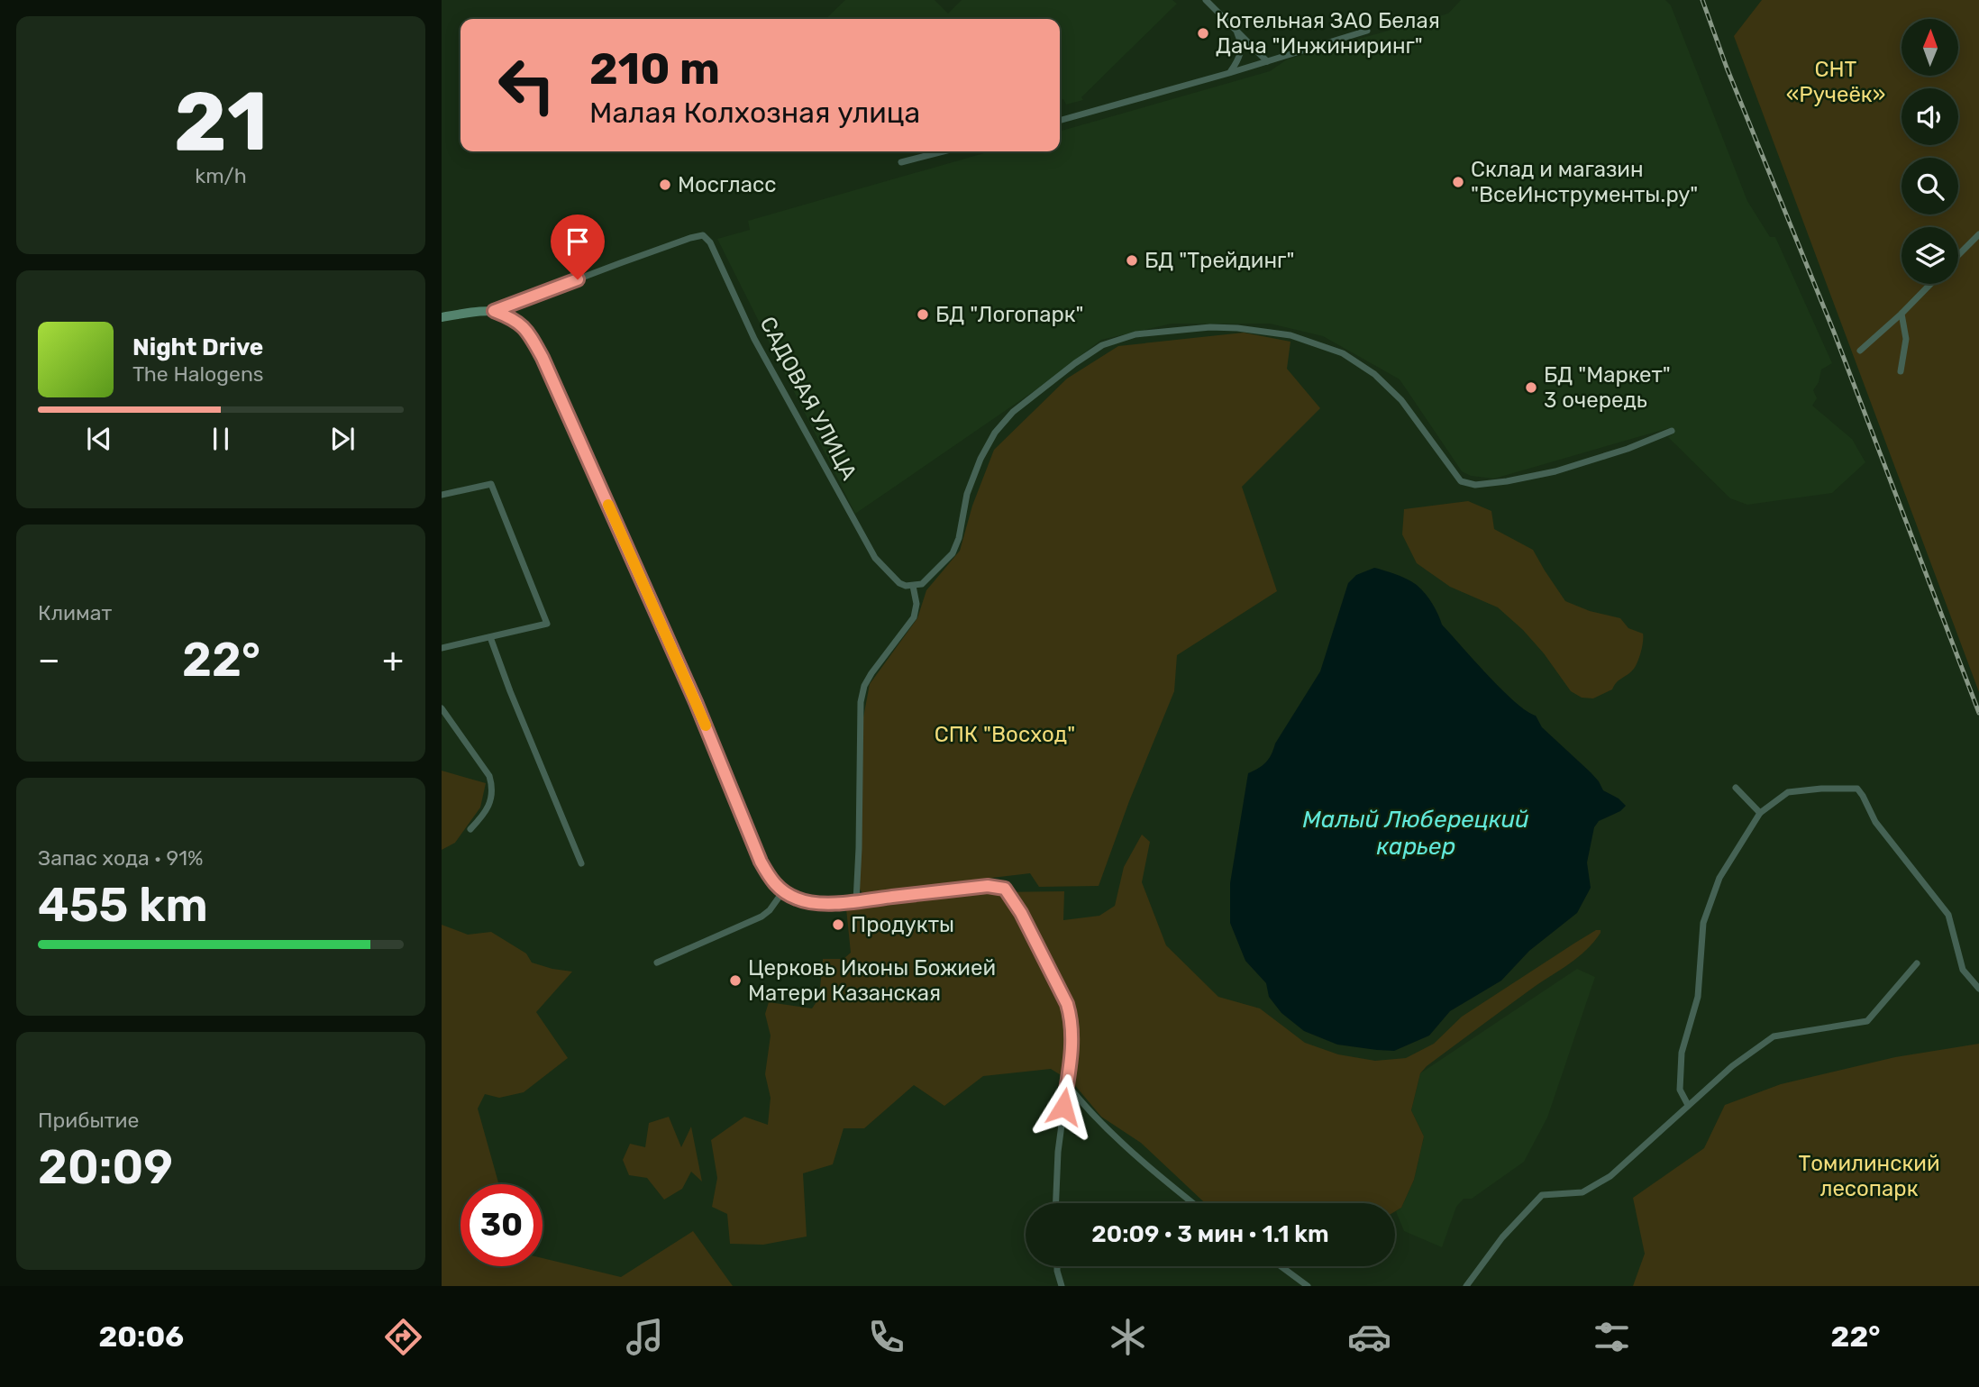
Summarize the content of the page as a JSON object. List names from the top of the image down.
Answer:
{
  "streets": {
    "street": ["САДОВАЯ УЛИЦА"]
  },
  "water": ["Малый Люберецкий карьер"],
  "parks": ["СНТ «Ручеёк»", "СПК \"Восход\"", "Томилинский лесопарк"],
  "places": [
    "Котельная ЗАО Белая Дача \"Инжиниринг\"",
    "Склад и магазин \"ВсеИнструменты.ру\"",
    "Мосгласс",
    "БД \"Трейдинг\"",
    "БД \"Логопарк\"",
    "БД \"Маркет\" 3 очередь",
    "Продукты",
    "Церковь Иконы Божией Матери Казанская"
  ],
  "north": "top",
  "page": {
    "tile": [
      ["21", "km/h"],
      "Климат",
      ["Запас хода · 91%", "455 km"],
      ["Прибытие", "20:09"]
    ],
    "turn": ["210 m", "Малая Колхозная улица"],
    "song": ["Night Drive", "The Halogens"],
    "heat": ["−", "22°", "+"],
    "limit": "30",
    "trip": "20:09 · 3 мин · 1.1 km",
    "tabs": ["20:06", "22°"]
  }
}
